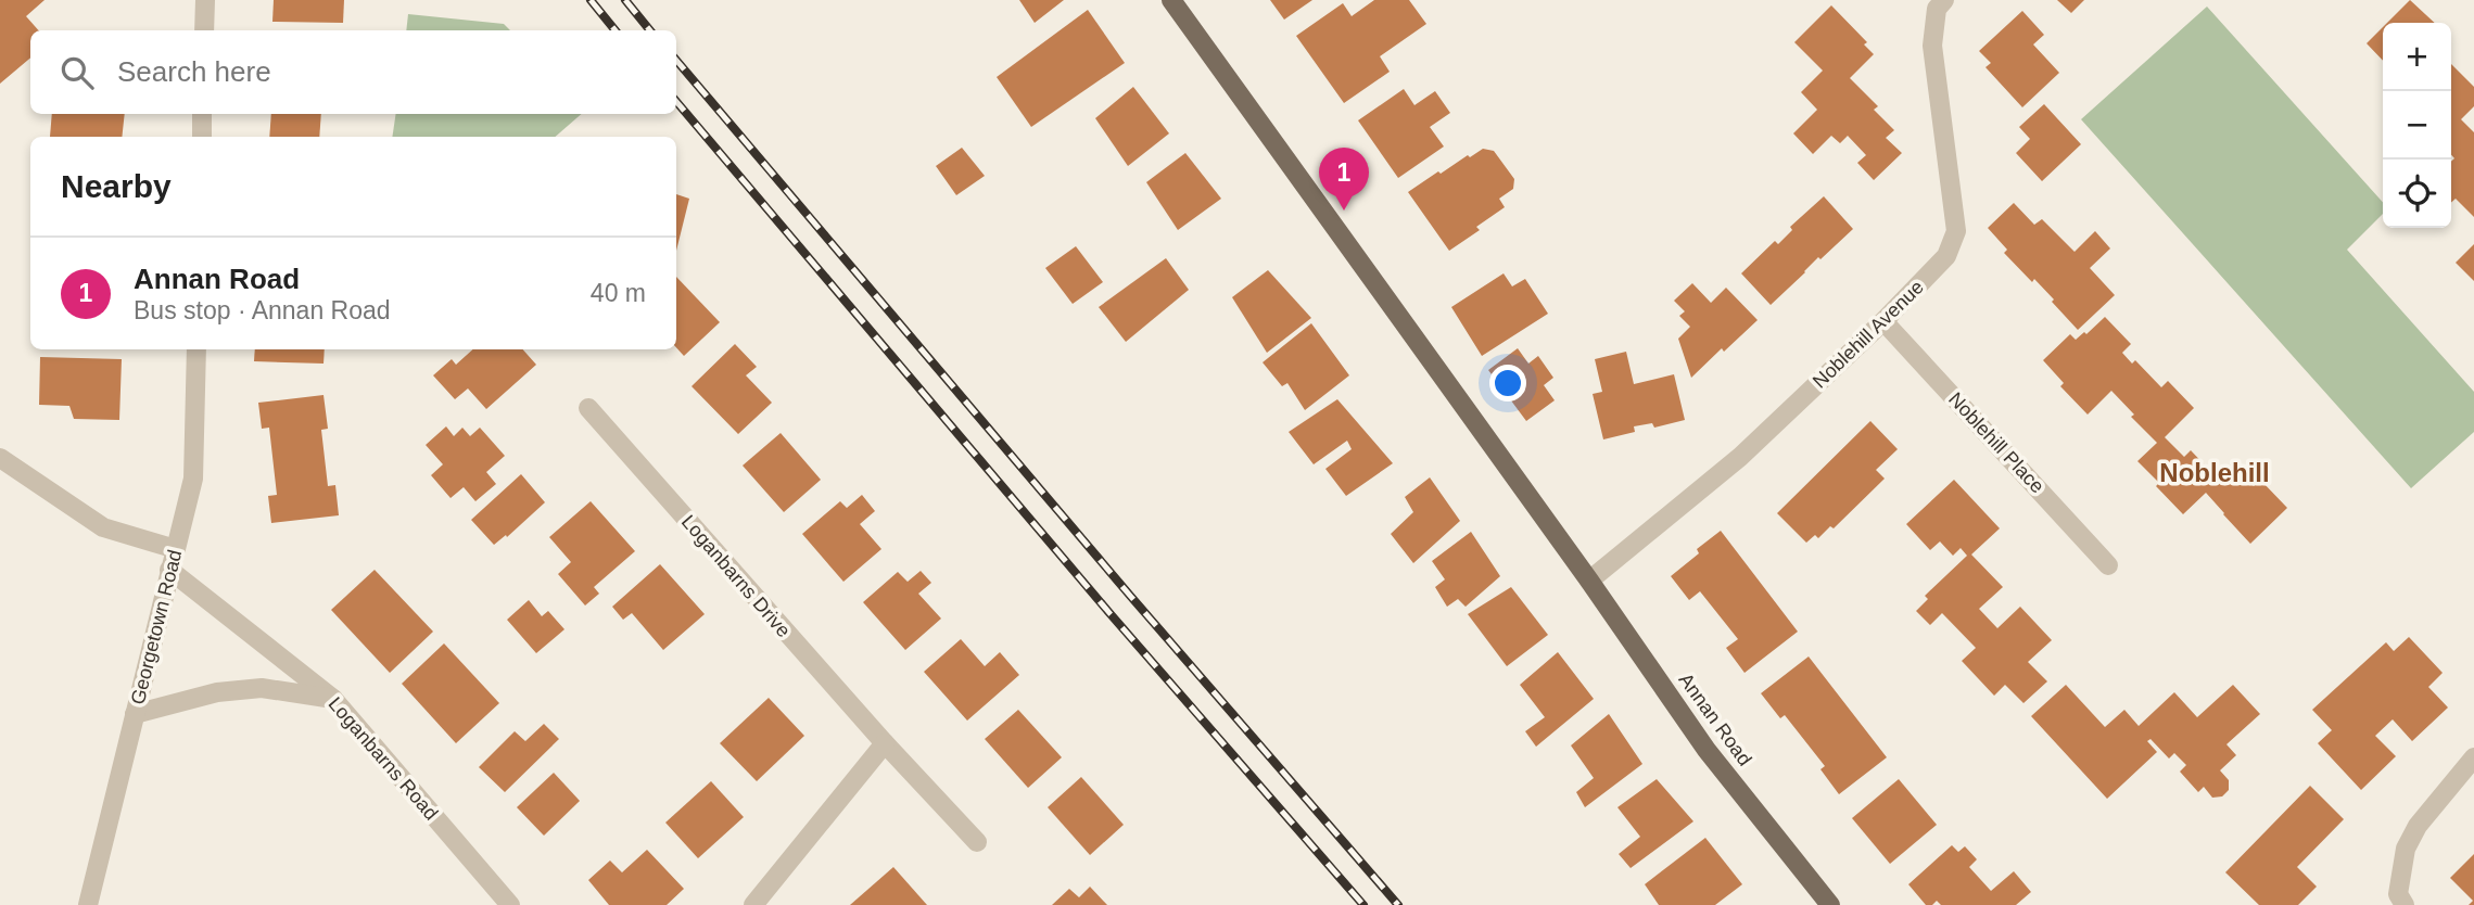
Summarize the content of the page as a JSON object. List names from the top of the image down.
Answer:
{
  "streets": {
    "main road": ["Annan Road"],
    "street": [
      "Noblehill Avenue",
      "Noblehill Place",
      "Loganbarns Drive",
      "Georgetown Road",
      "Loganbarns Road"
    ]
  },
  "crossings": [
    ["Noblehill Avenue", "Noblehill Place"],
    ["Noblehill Avenue", "Annan Road"],
    ["Georgetown Road", "Loganbarns Road"]
  ],
  "districts": ["Noblehill"],
  "page": {
    "map_buttons": ["+", "−"],
    "search": "Search here",
    "heading": "Nearby",
    "pins": "1",
    "list": [
      {
        "mark": "1",
        "name": "Annan Road",
        "note": "Bus stop · Annan Road",
        "value": "40 m"
      }
    ]
  }
}
